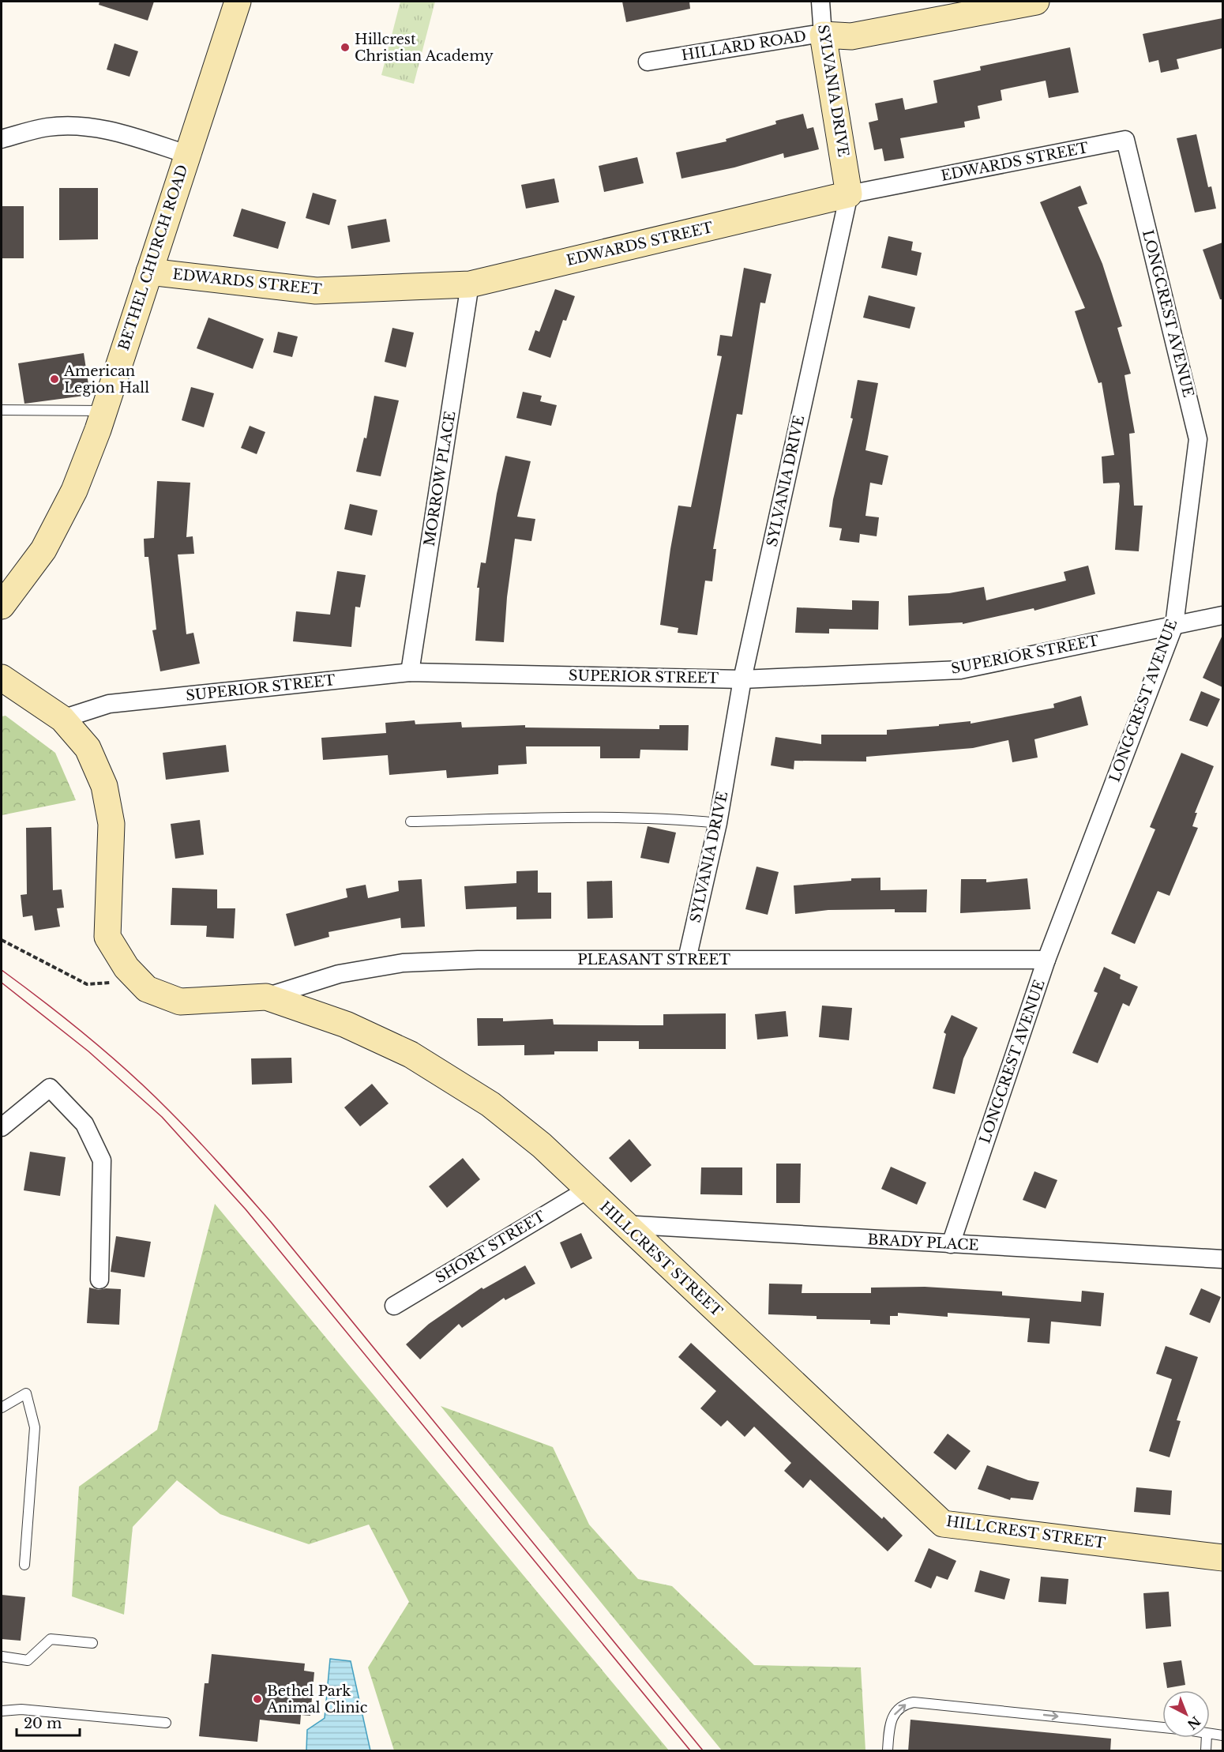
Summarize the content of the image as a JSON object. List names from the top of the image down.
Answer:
{
  "streets": {
    "street": [
      "HILLARD ROAD",
      "SYLVANIA DRIVE",
      "EDWARDS STREET",
      "BETHEL CHURCH ROAD",
      "LONGCREST AVENUE",
      "MORROW PLACE",
      "SUPERIOR STREET",
      "PLEASANT STREET",
      "BRADY PLACE",
      "SHORT STREET",
      "HILLCREST STREET"
    ]
  },
  "crossings": [
    ["HILLARD ROAD", "SYLVANIA DRIVE"],
    ["SYLVANIA DRIVE", "EDWARDS STREET"],
    ["SYLVANIA DRIVE", "SUPERIOR STREET"],
    ["SYLVANIA DRIVE", "PLEASANT STREET"],
    ["EDWARDS STREET", "BETHEL CHURCH ROAD"],
    ["EDWARDS STREET", "LONGCREST AVENUE"],
    ["EDWARDS STREET", "MORROW PLACE"],
    ["LONGCREST AVENUE", "SUPERIOR STREET"],
    ["LONGCREST AVENUE", "PLEASANT STREET"],
    ["LONGCREST AVENUE", "BRADY PLACE"],
    ["MORROW PLACE", "SUPERIOR STREET"],
    ["SUPERIOR STREET", "HILLCREST STREET"],
    ["PLEASANT STREET", "HILLCREST STREET"],
    ["BRADY PLACE", "HILLCREST STREET"],
    ["SHORT STREET", "HILLCREST STREET"]
  ],
  "places": ["Hillcrest Christian Academy", "American Legion Hall", "Bethel Park Animal Clinic"],
  "scale_bar": "20 m",
  "north": "bottom right"
}
